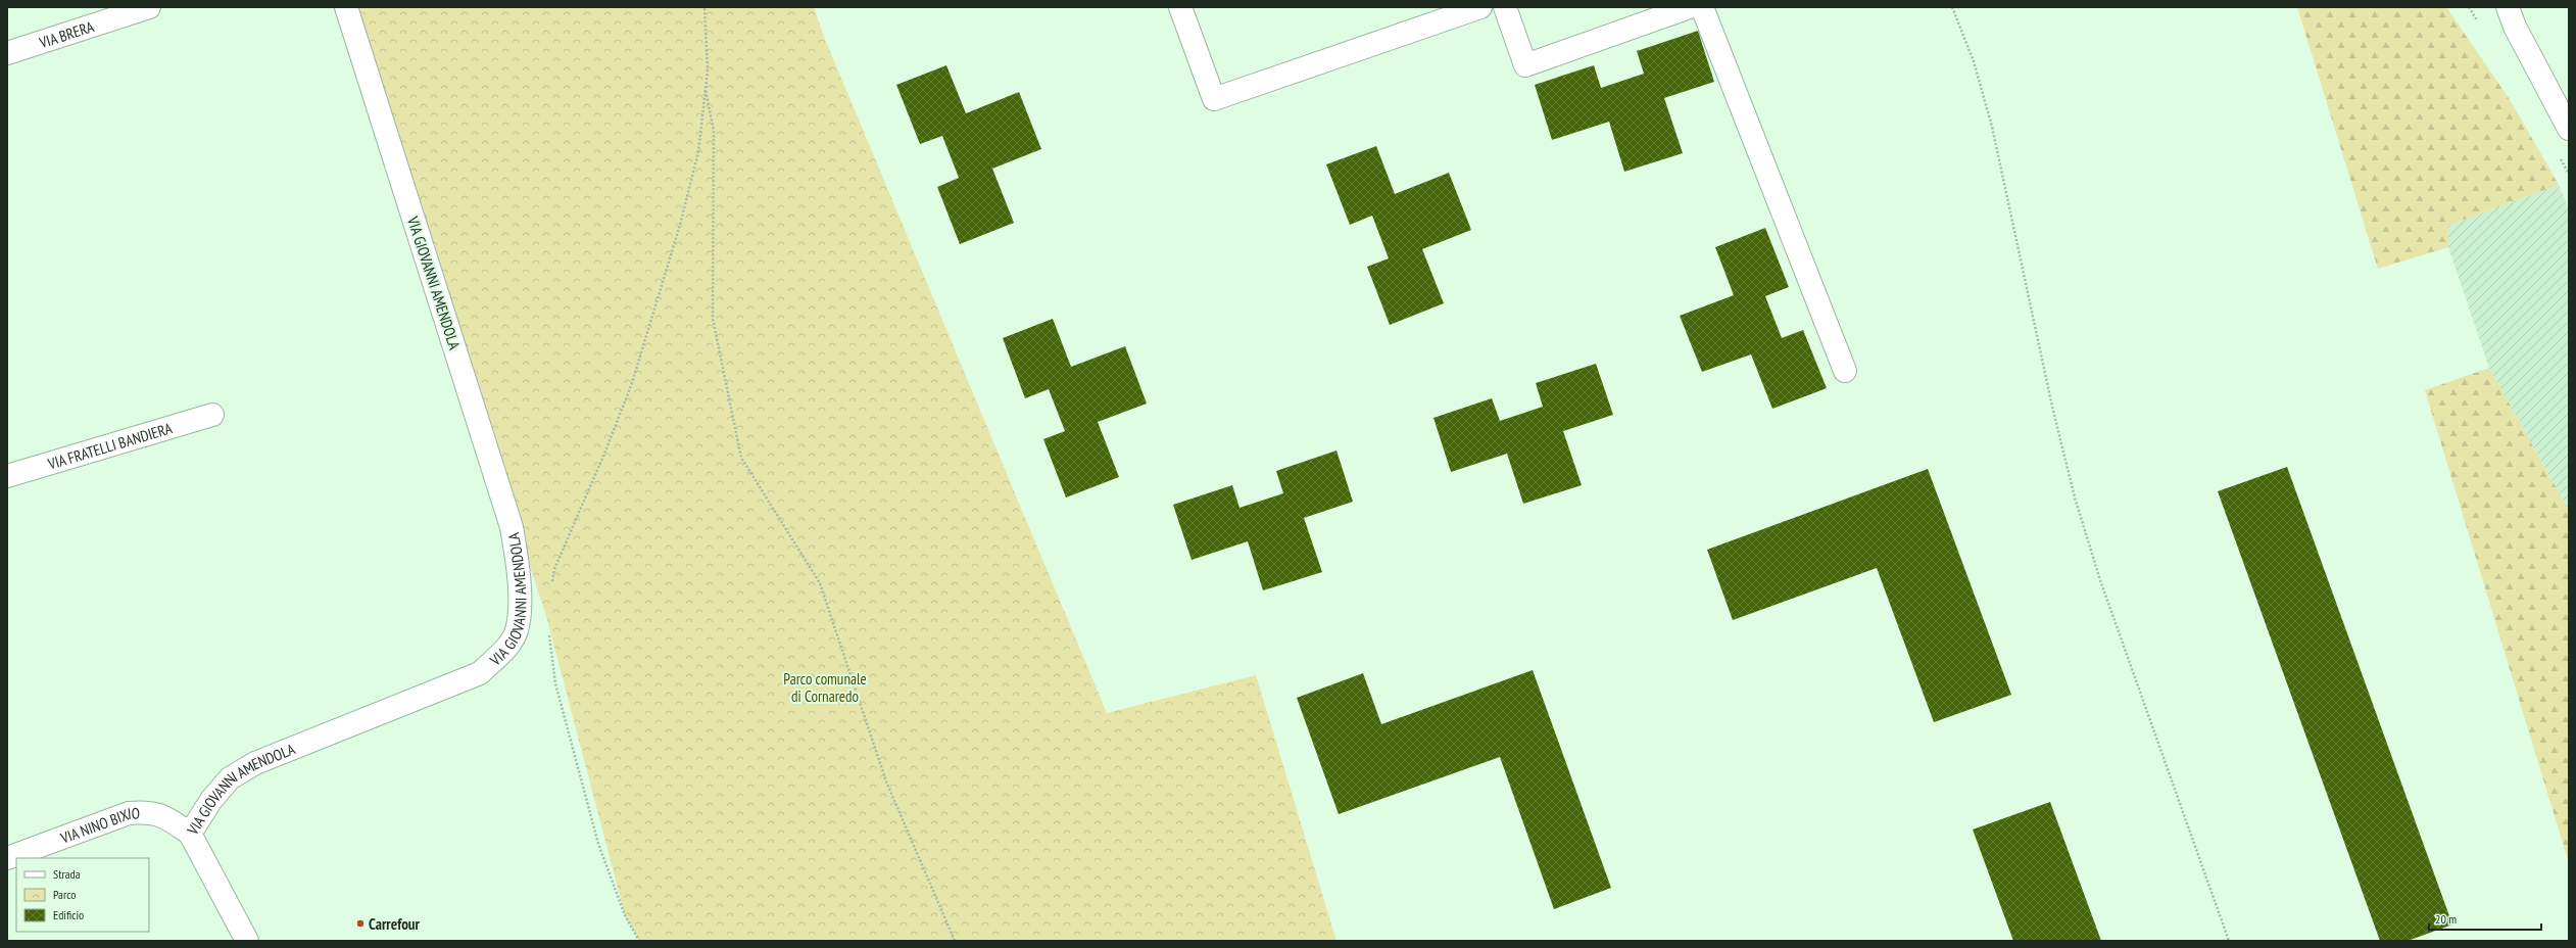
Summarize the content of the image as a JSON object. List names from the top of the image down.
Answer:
{
  "streets": {
    "street": [
      "VIA BRERA",
      "VIA GIOVANNI AMENDOLA",
      "VIA FRATELLI BANDIERA",
      "VIA NINO BIXIO"
    ]
  },
  "crossings": [
    ["VIA GIOVANNI AMENDOLA", "VIA NINO BIXIO"]
  ],
  "parks": ["Parco comunale di Cornaredo"],
  "places": ["Carrefour"],
  "legend": ["Strada", "Parco", "Edificio"],
  "scale_bar": "20 m"
}
